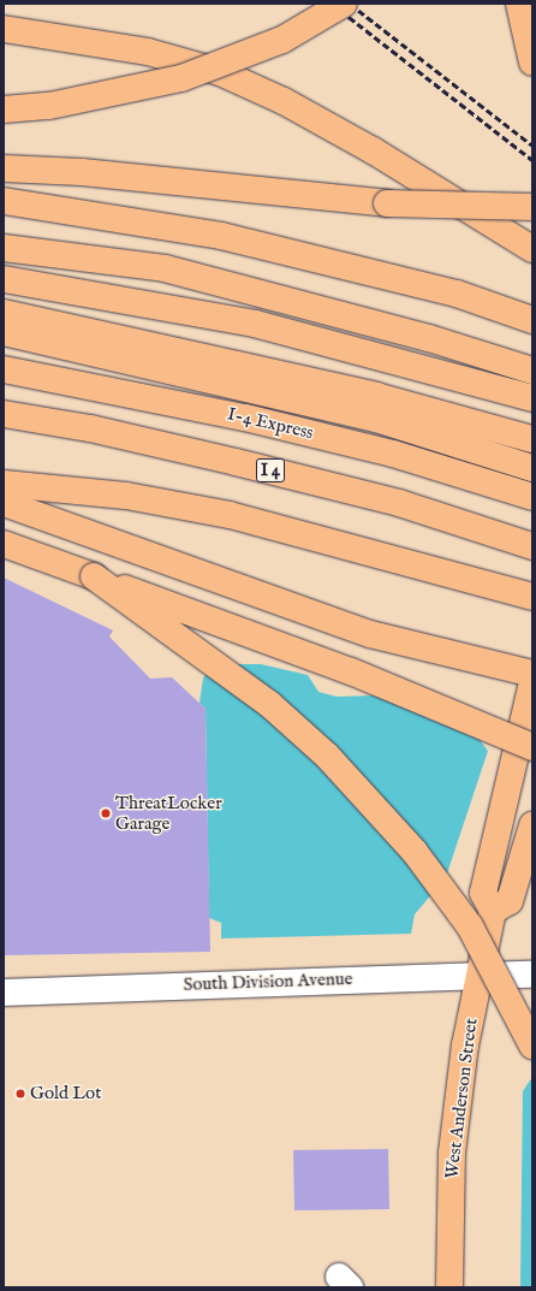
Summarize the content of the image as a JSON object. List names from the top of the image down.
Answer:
{
  "streets": {
    "main road": ["I-4 Express", "I 4", "West Anderson Street"],
    "street": ["South Division Avenue"]
  },
  "crossings": [
    ["South Division Avenue", "West Anderson Street"]
  ],
  "places": ["ThreatLocker Garage", "Gold Lot"]
}
